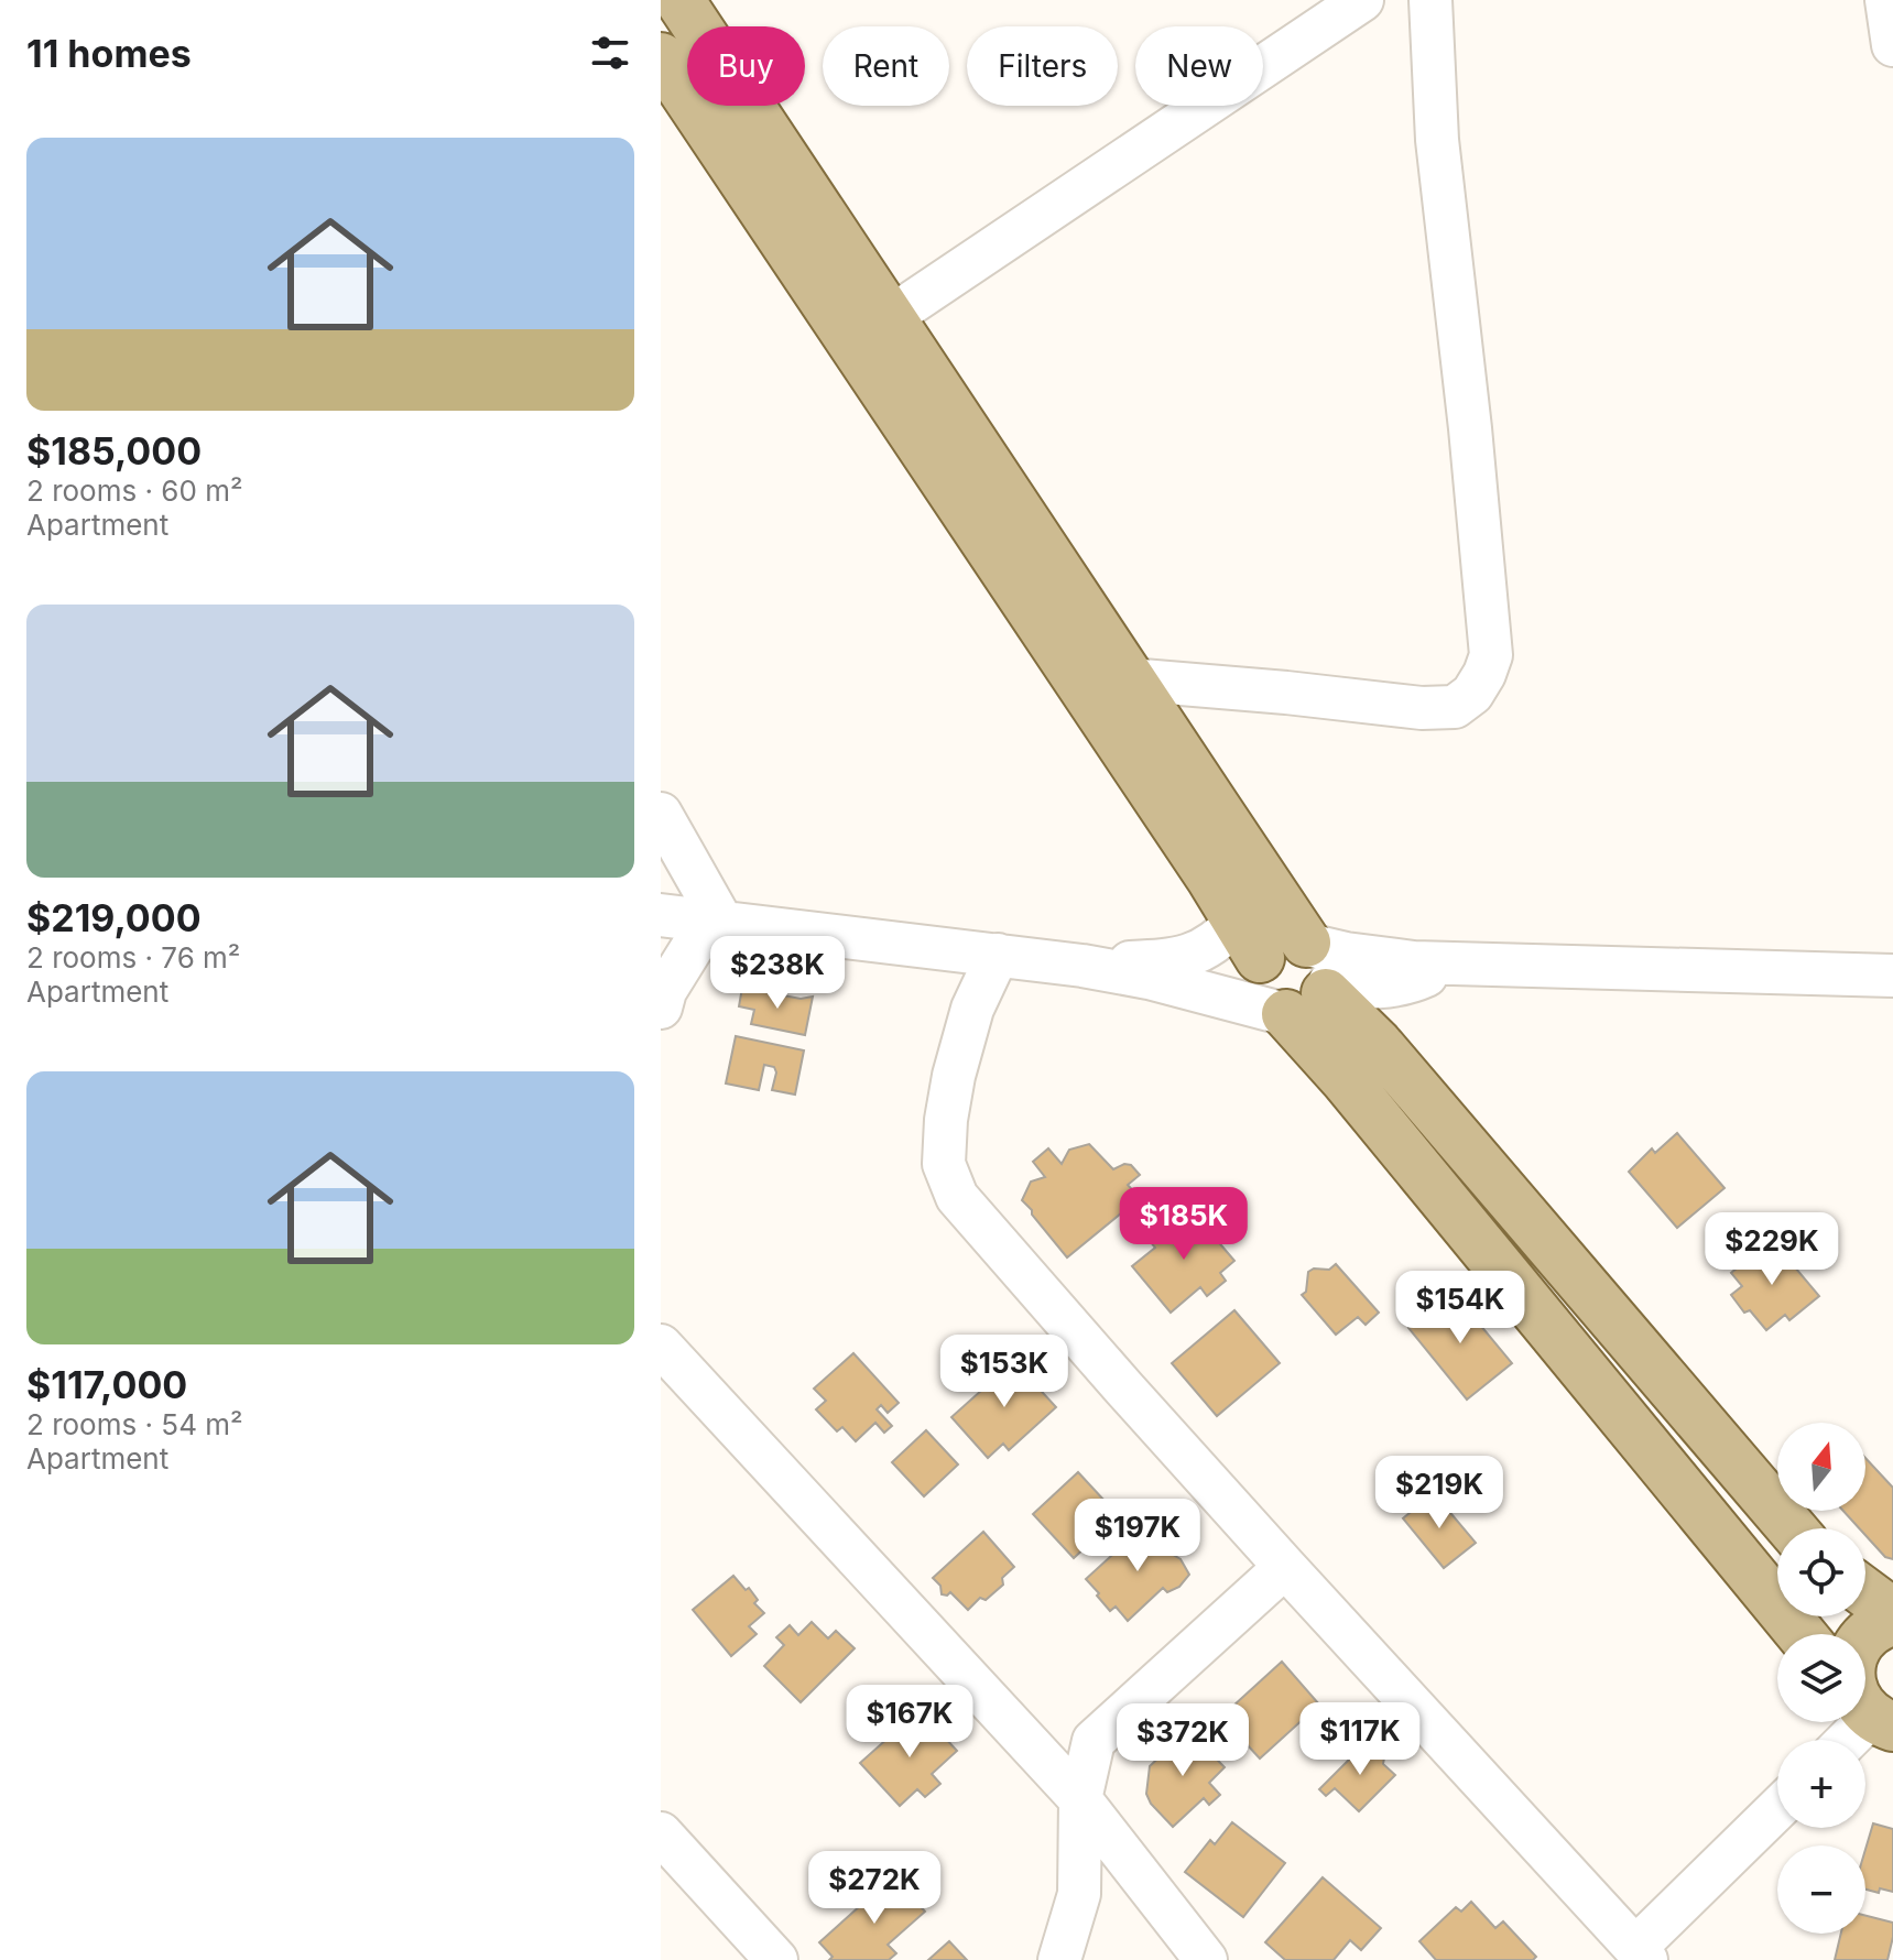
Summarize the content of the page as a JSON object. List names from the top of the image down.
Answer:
{
  "north": "top",
  "page": {
    "heading": "11 homes",
    "chip": [
      "Buy",
      "Rent",
      "Filters",
      "New"
    ],
    "list": [
      {
        "name": "$185,000",
        "note": "2 rooms · 60 m² · Apartment"
      },
      {
        "name": "$219,000",
        "note": "2 rooms · 76 m² · Apartment"
      },
      {
        "name": "$117,000",
        "note": "2 rooms · 54 m² · Apartment"
      }
    ],
    "price": [
      "$238K",
      "$185K",
      "$229K",
      "$154K",
      "$153K",
      "$219K",
      "$197K",
      "$167K",
      "$117K",
      "$372K",
      "$272K"
    ],
    "map_buttons": ["+", "−"]
  }
}
